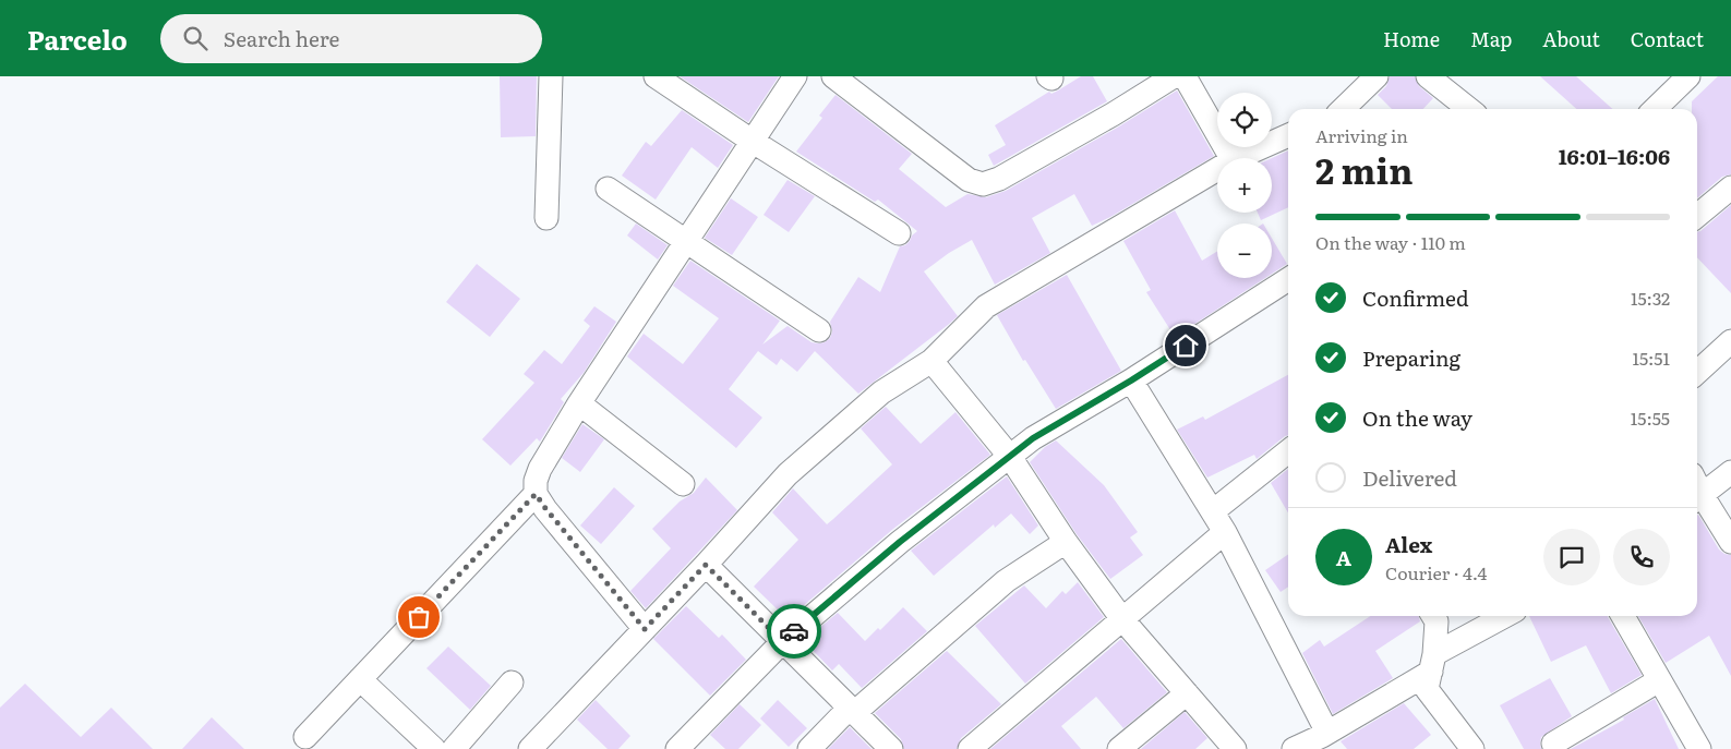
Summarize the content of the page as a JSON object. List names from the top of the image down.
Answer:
{
  "page": {
    "header": "Parcelo",
    "search": "Search here",
    "nav": [
      "Home",
      "Map",
      "About",
      "Contact"
    ],
    "map_buttons": ["+", "−"],
    "heading": ["2 min", "Arriving in", "16:01–16:06"],
    "panel": ["Alex", "Courier · 4.4"],
    "bar": "On the way · 110 m",
    "list": [
      ["Confirmed", "15:32"],
      ["Preparing", "15:51"],
      ["On the way", "15:55"],
      "Delivered"
    ],
    "round": "A"
  }
}
